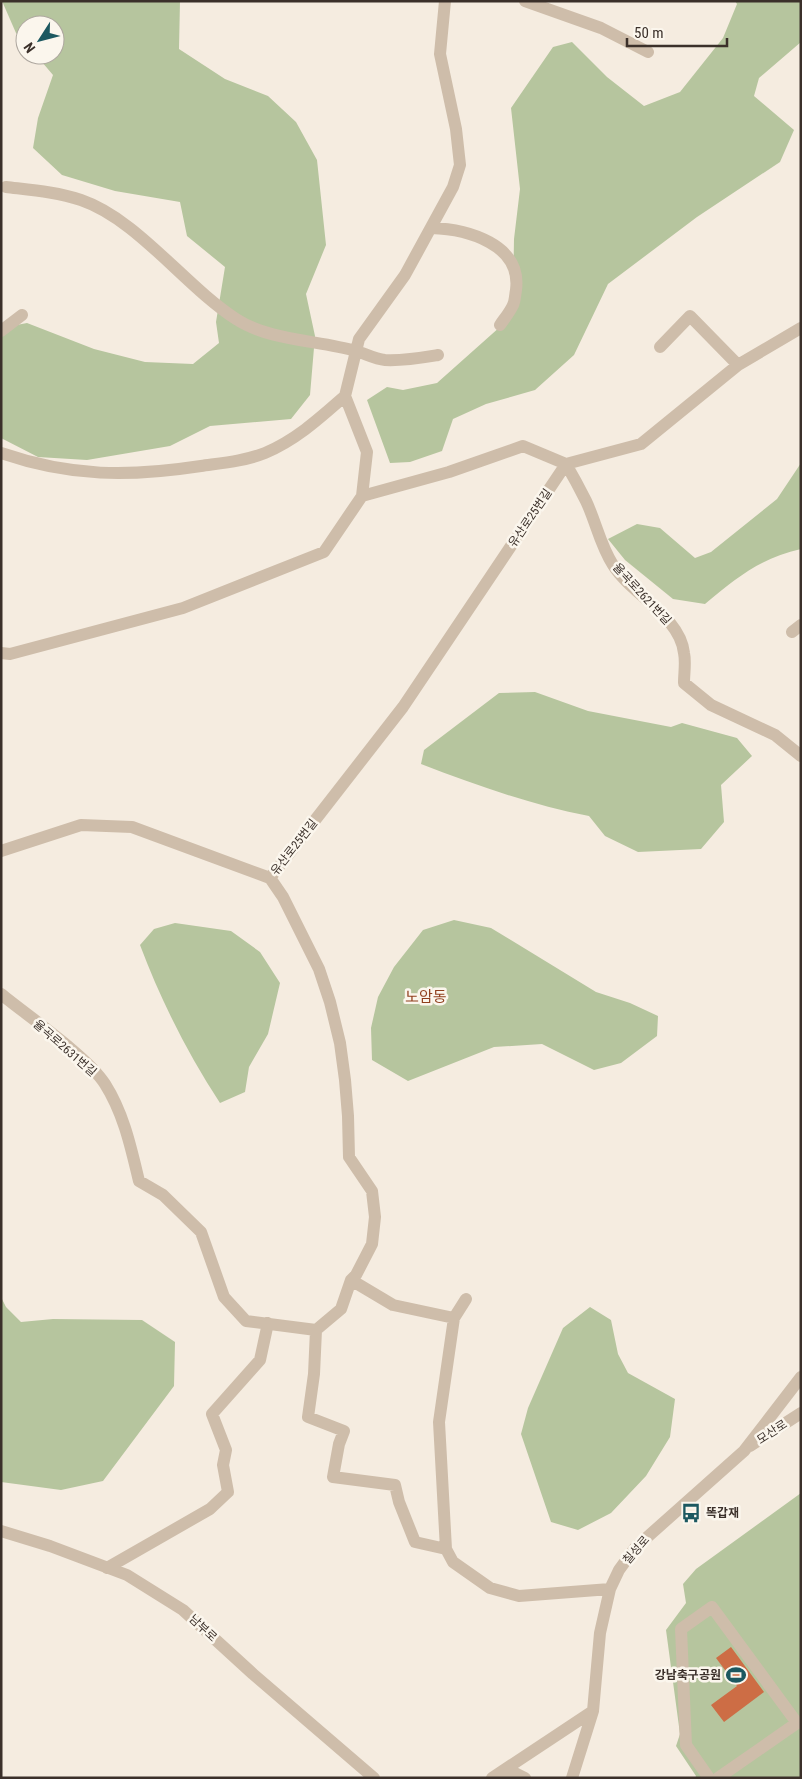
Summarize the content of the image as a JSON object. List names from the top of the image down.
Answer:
{
  "streets": {
    "street": [
      "유산로25번길",
      "율곡로2621번길",
      "율곡로2631번길",
      "모산로",
      "칠성로",
      "남부로"
    ]
  },
  "crossings": [
    ["유산로25번길", "율곡로2621번길"],
    ["모산로", "칠성로"]
  ],
  "districts": ["노암동"],
  "places": {
    "bus stop": ["똑갑재"],
    "sports": ["강남축구공원"]
  },
  "scale_bar": "50 m",
  "north": "bottom left"
}
